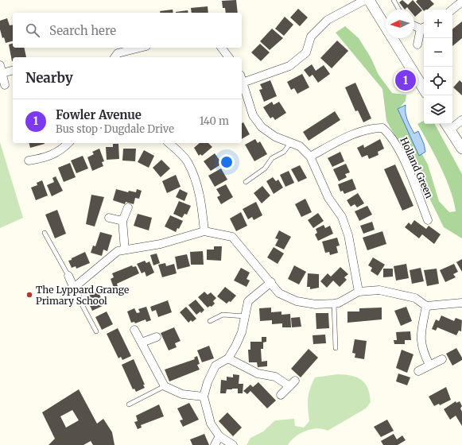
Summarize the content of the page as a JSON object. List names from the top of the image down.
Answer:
{
  "streets": {
    "street": ["Holland Green"]
  },
  "places": ["The Lyppard Grange Primary School"],
  "north": "left",
  "page": {
    "map_buttons": ["+", "−"],
    "search": "Search here",
    "heading": "Nearby",
    "pins": "1",
    "list": [
      {
        "mark": "1",
        "name": "Fowler Avenue",
        "note": "Bus stop · Dugdale Drive",
        "value": "140 m"
      }
    ]
  }
}
